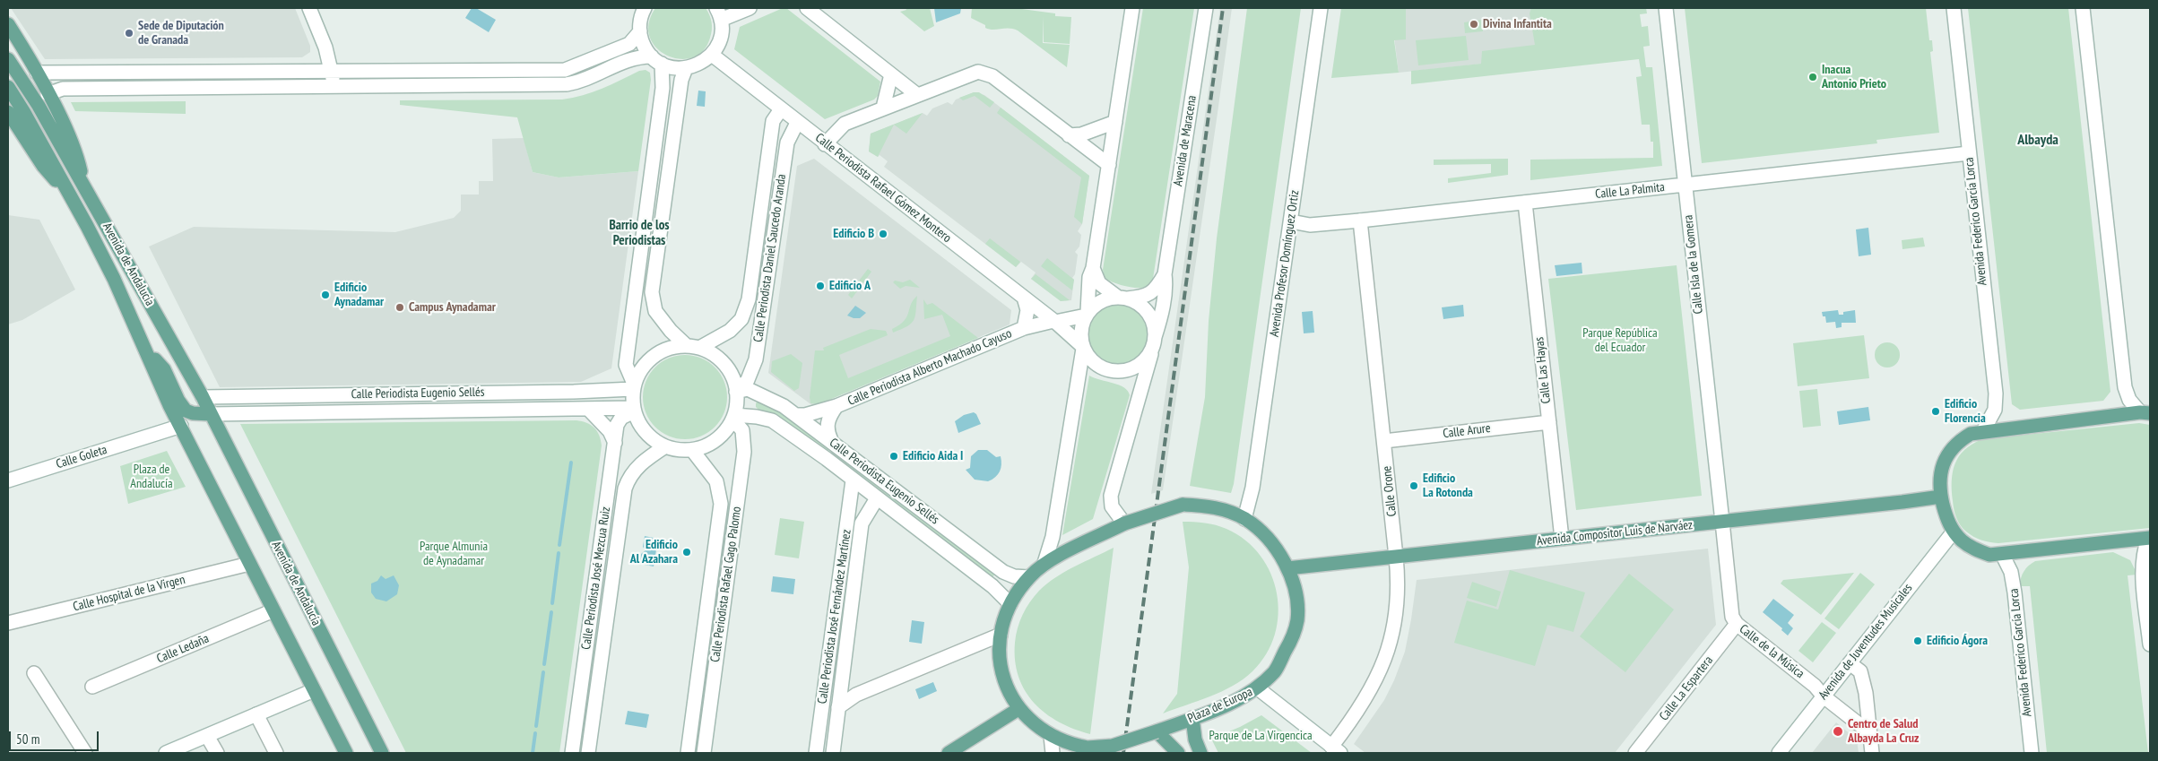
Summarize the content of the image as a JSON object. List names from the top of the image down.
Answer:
{
  "streets": {
    "main road": ["Avenida de Andalucía", "Avenida Compositor Luis de Narváez", "Plaza de Europa"],
    "street": [
      "Avenida de Maracena",
      "Calle Periodista Rafael Gómez Montero",
      "Calle La Palmita",
      "Avenida Federico García Lorca",
      "Calle Periodista Daniel Saucedo Aranda",
      "Avenida Profesor Domínguez Ortiz",
      "Calle Isla de la Gomera",
      "Calle Periodista Alberto Machado Cayuso",
      "Calle Las Hayas",
      "Calle Periodista Eugenio Sellés",
      "Calle Arure",
      "Calle Goleta",
      "Calle Orone",
      "Calle Periodista José Mezcua Ruiz",
      "Calle Periodista Rafael Gago Palomo",
      "Calle Hospital de la Virgen",
      "Calle Periodista José Fernández Martínez",
      "Avenida de Juventudes Musicales",
      "Calle Ledaña",
      "Calle de la Música",
      "Calle La Espartera"
    ]
  },
  "crossings": [
    ["Avenida de Maracena", "Calle Periodista Rafael Gómez Montero"],
    ["Avenida de Maracena", "Plaza de Europa"],
    ["Calle Periodista Rafael Gómez Montero", "Calle Periodista Daniel Saucedo Aranda"],
    ["Calle Periodista Rafael Gómez Montero", "Calle Periodista Alberto Machado Cayuso"],
    ["Calle La Palmita", "Avenida Federico García Lorca"],
    ["Calle La Palmita", "Avenida Profesor Domínguez Ortiz"],
    ["Calle La Palmita", "Calle Isla de la Gomera"],
    ["Calle La Palmita", "Calle Las Hayas"],
    ["Calle La Palmita", "Calle Orone"],
    ["Calle Periodista Daniel Saucedo Aranda", "Calle Periodista Eugenio Sellés"],
    ["Calle Periodista Daniel Saucedo Aranda", "Calle Periodista José Mezcua Ruiz"],
    ["Calle Periodista Daniel Saucedo Aranda", "Calle Periodista Rafael Gago Palomo"],
    ["Avenida Profesor Domínguez Ortiz", "Plaza de Europa"],
    ["Avenida de Andalucía", "Calle Periodista Eugenio Sellés"],
    ["Avenida de Andalucía", "Calle Goleta"],
    ["Avenida de Andalucía", "Calle Hospital de la Virgen"],
    ["Avenida de Andalucía", "Calle Ledaña"],
    ["Calle Isla de la Gomera", "Avenida Compositor Luis de Narváez"],
    ["Calle Isla de la Gomera", "Calle de la Música"],
    ["Calle Periodista Alberto Machado Cayuso", "Calle Periodista Eugenio Sellés"],
    ["Calle Las Hayas", "Calle Arure"],
    ["Calle Las Hayas", "Avenida Compositor Luis de Narváez"],
    ["Calle Periodista Eugenio Sellés", "Calle Periodista José Mezcua Ruiz"],
    ["Calle Periodista Eugenio Sellés", "Calle Periodista Rafael Gago Palomo"],
    ["Calle Periodista Eugenio Sellés", "Calle Periodista José Fernández Martínez"],
    ["Calle Periodista Eugenio Sellés", "Plaza de Europa"],
    ["Calle Arure", "Calle Orone"],
    ["Calle Orone", "Avenida Compositor Luis de Narváez"],
    ["Avenida Compositor Luis de Narváez", "Calle de la Música"],
    ["Avenida Compositor Luis de Narváez", "Plaza de Europa"],
    ["Calle Periodista José Mezcua Ruiz", "Calle Periodista Rafael Gago Palomo"],
    ["Avenida de Juventudes Musicales", "Calle de la Música"],
    ["Calle de la Música", "Calle La Espartera"]
  ],
  "districts": ["Albayda", "Barrio de los Periodistas"],
  "parks": [
    "Parque República del Ecuador",
    "Plaza de Andalucía",
    "Parque Almunia de Aynadamar",
    "Parque de La Virgencica"
  ],
  "places": [
    "Divina Infantita",
    "Sede de Diputación de Granada",
    "Inacua Antonio Prieto",
    "Edificio B",
    "Edificio A",
    "Edificio Aynadamar",
    "Campus Aynadamar",
    "Edificio Florencia",
    "Edificio Aida I",
    "Edificio La Rotonda",
    "Edificio Al Azahara",
    "Edificio Ágora",
    "Centro de Salud Albayda La Cruz"
  ],
  "scale_bar": "50 m"
}
